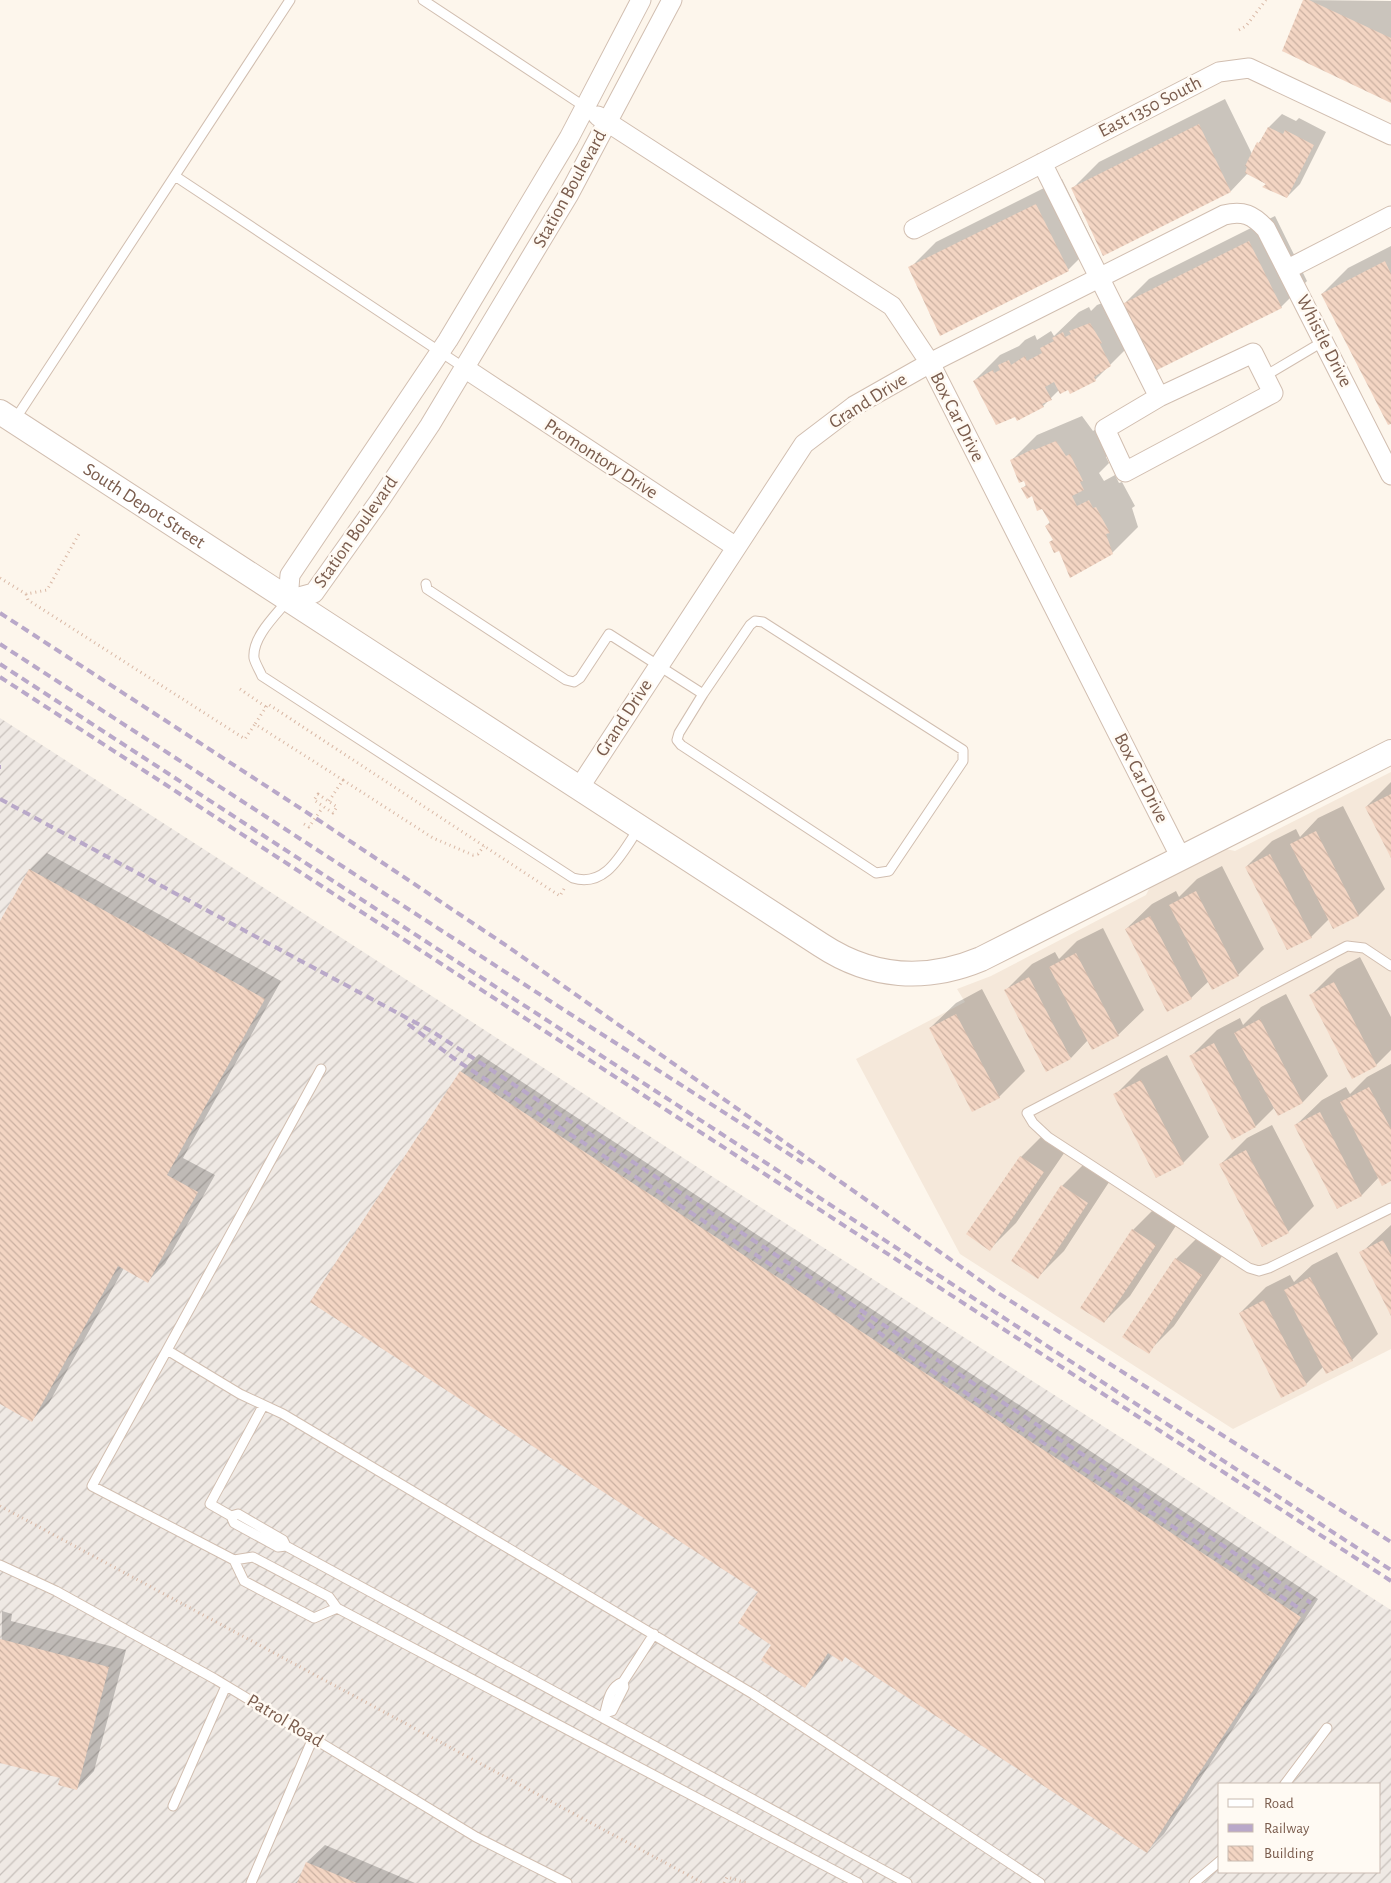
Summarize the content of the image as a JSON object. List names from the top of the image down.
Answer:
{
  "streets": {
    "street": [
      "East 1350 South",
      "Station Boulevard",
      "Whistle Drive",
      "Grand Drive",
      "Box Car Drive",
      "Promontory Drive",
      "South Depot Street"
    ],
    "lane": ["Patrol Road"]
  },
  "crossings": [
    ["Station Boulevard", "Box Car Drive"],
    ["Station Boulevard", "Promontory Drive"],
    ["Station Boulevard", "South Depot Street"],
    ["Whistle Drive", "Grand Drive"],
    ["Grand Drive", "Box Car Drive"],
    ["Grand Drive", "Promontory Drive"],
    ["Grand Drive", "South Depot Street"],
    ["Box Car Drive", "South Depot Street"]
  ],
  "legend": ["Road", "Railway", "Building"]
}
